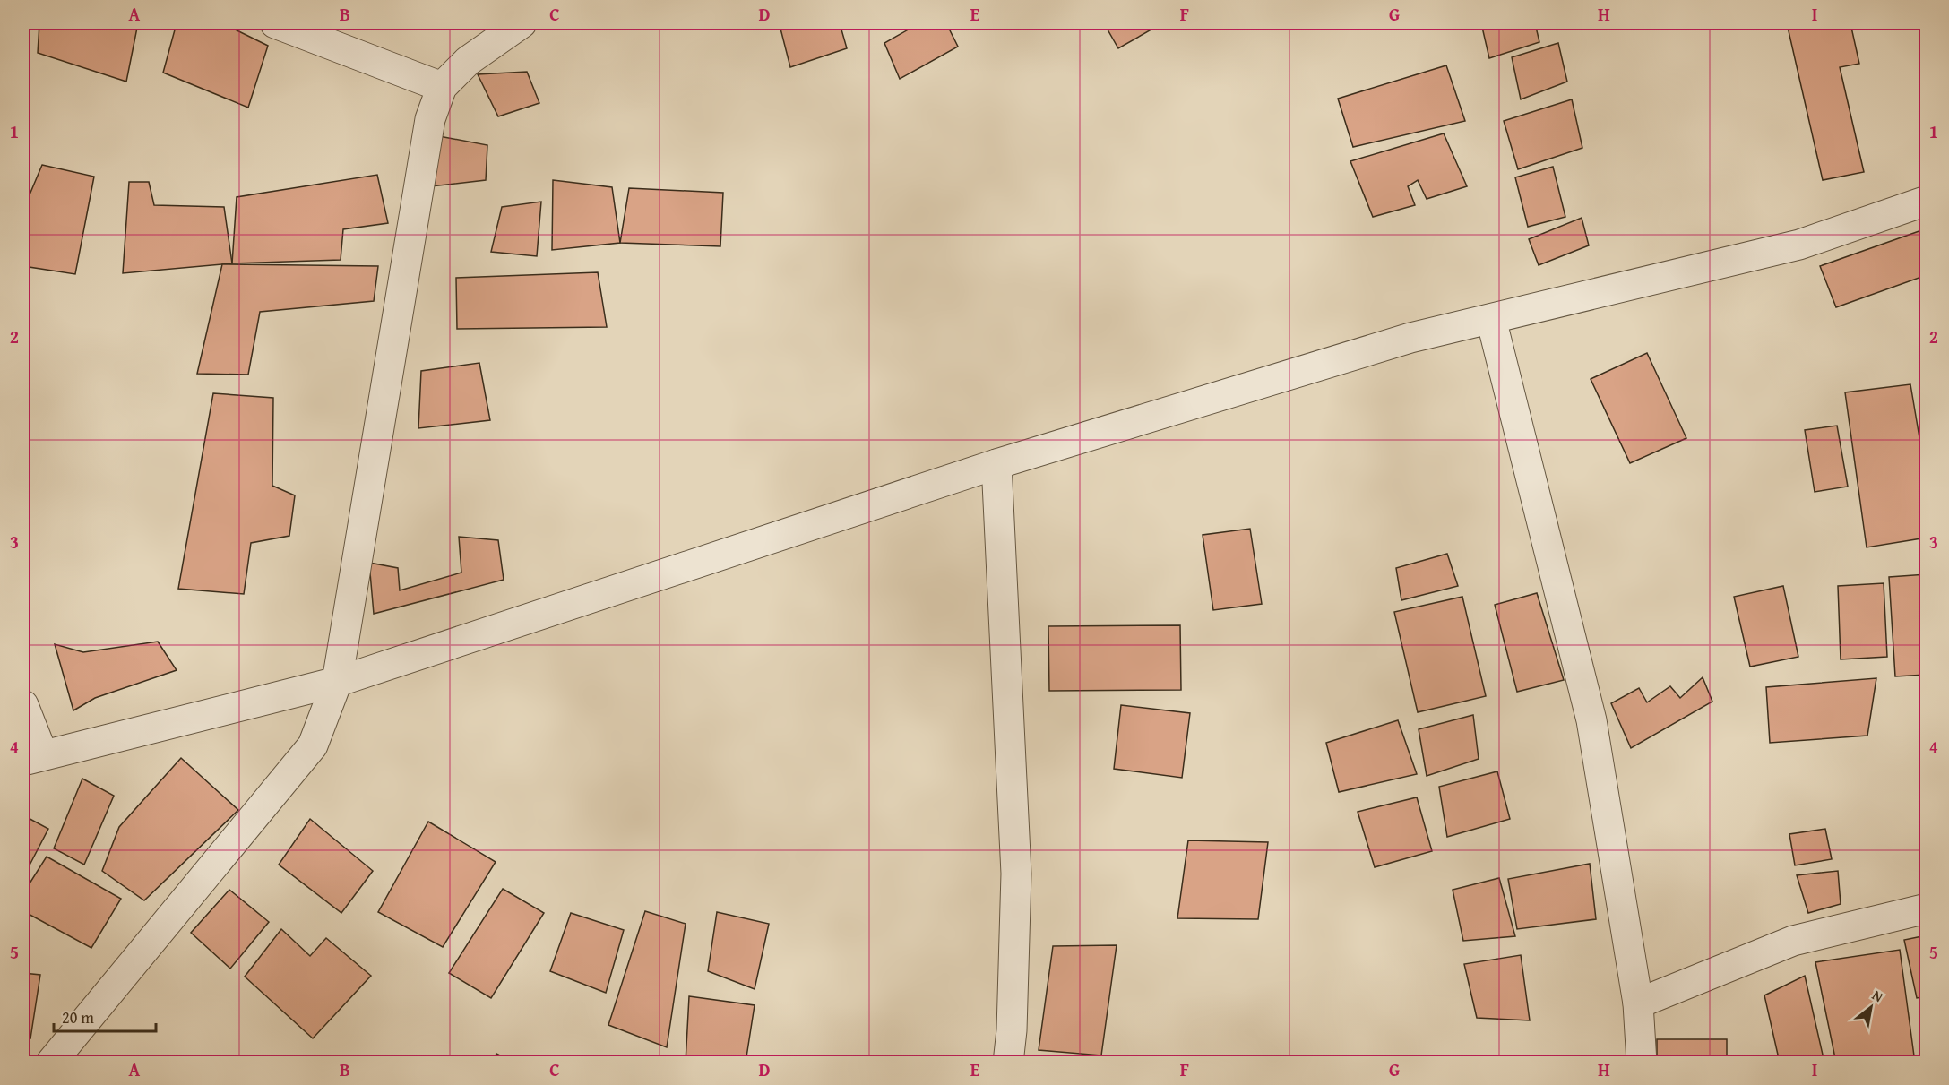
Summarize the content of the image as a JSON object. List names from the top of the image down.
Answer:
{
  "scale_bar": "20 m",
  "north": "top right",
  "grid": {
    "columns": [
      "A",
      "B",
      "C",
      "D",
      "E",
      "F",
      "G",
      "H",
      "I"
    ],
    "rows": [
      "1",
      "2",
      "3",
      "4",
      "5"
    ]
  }
}
